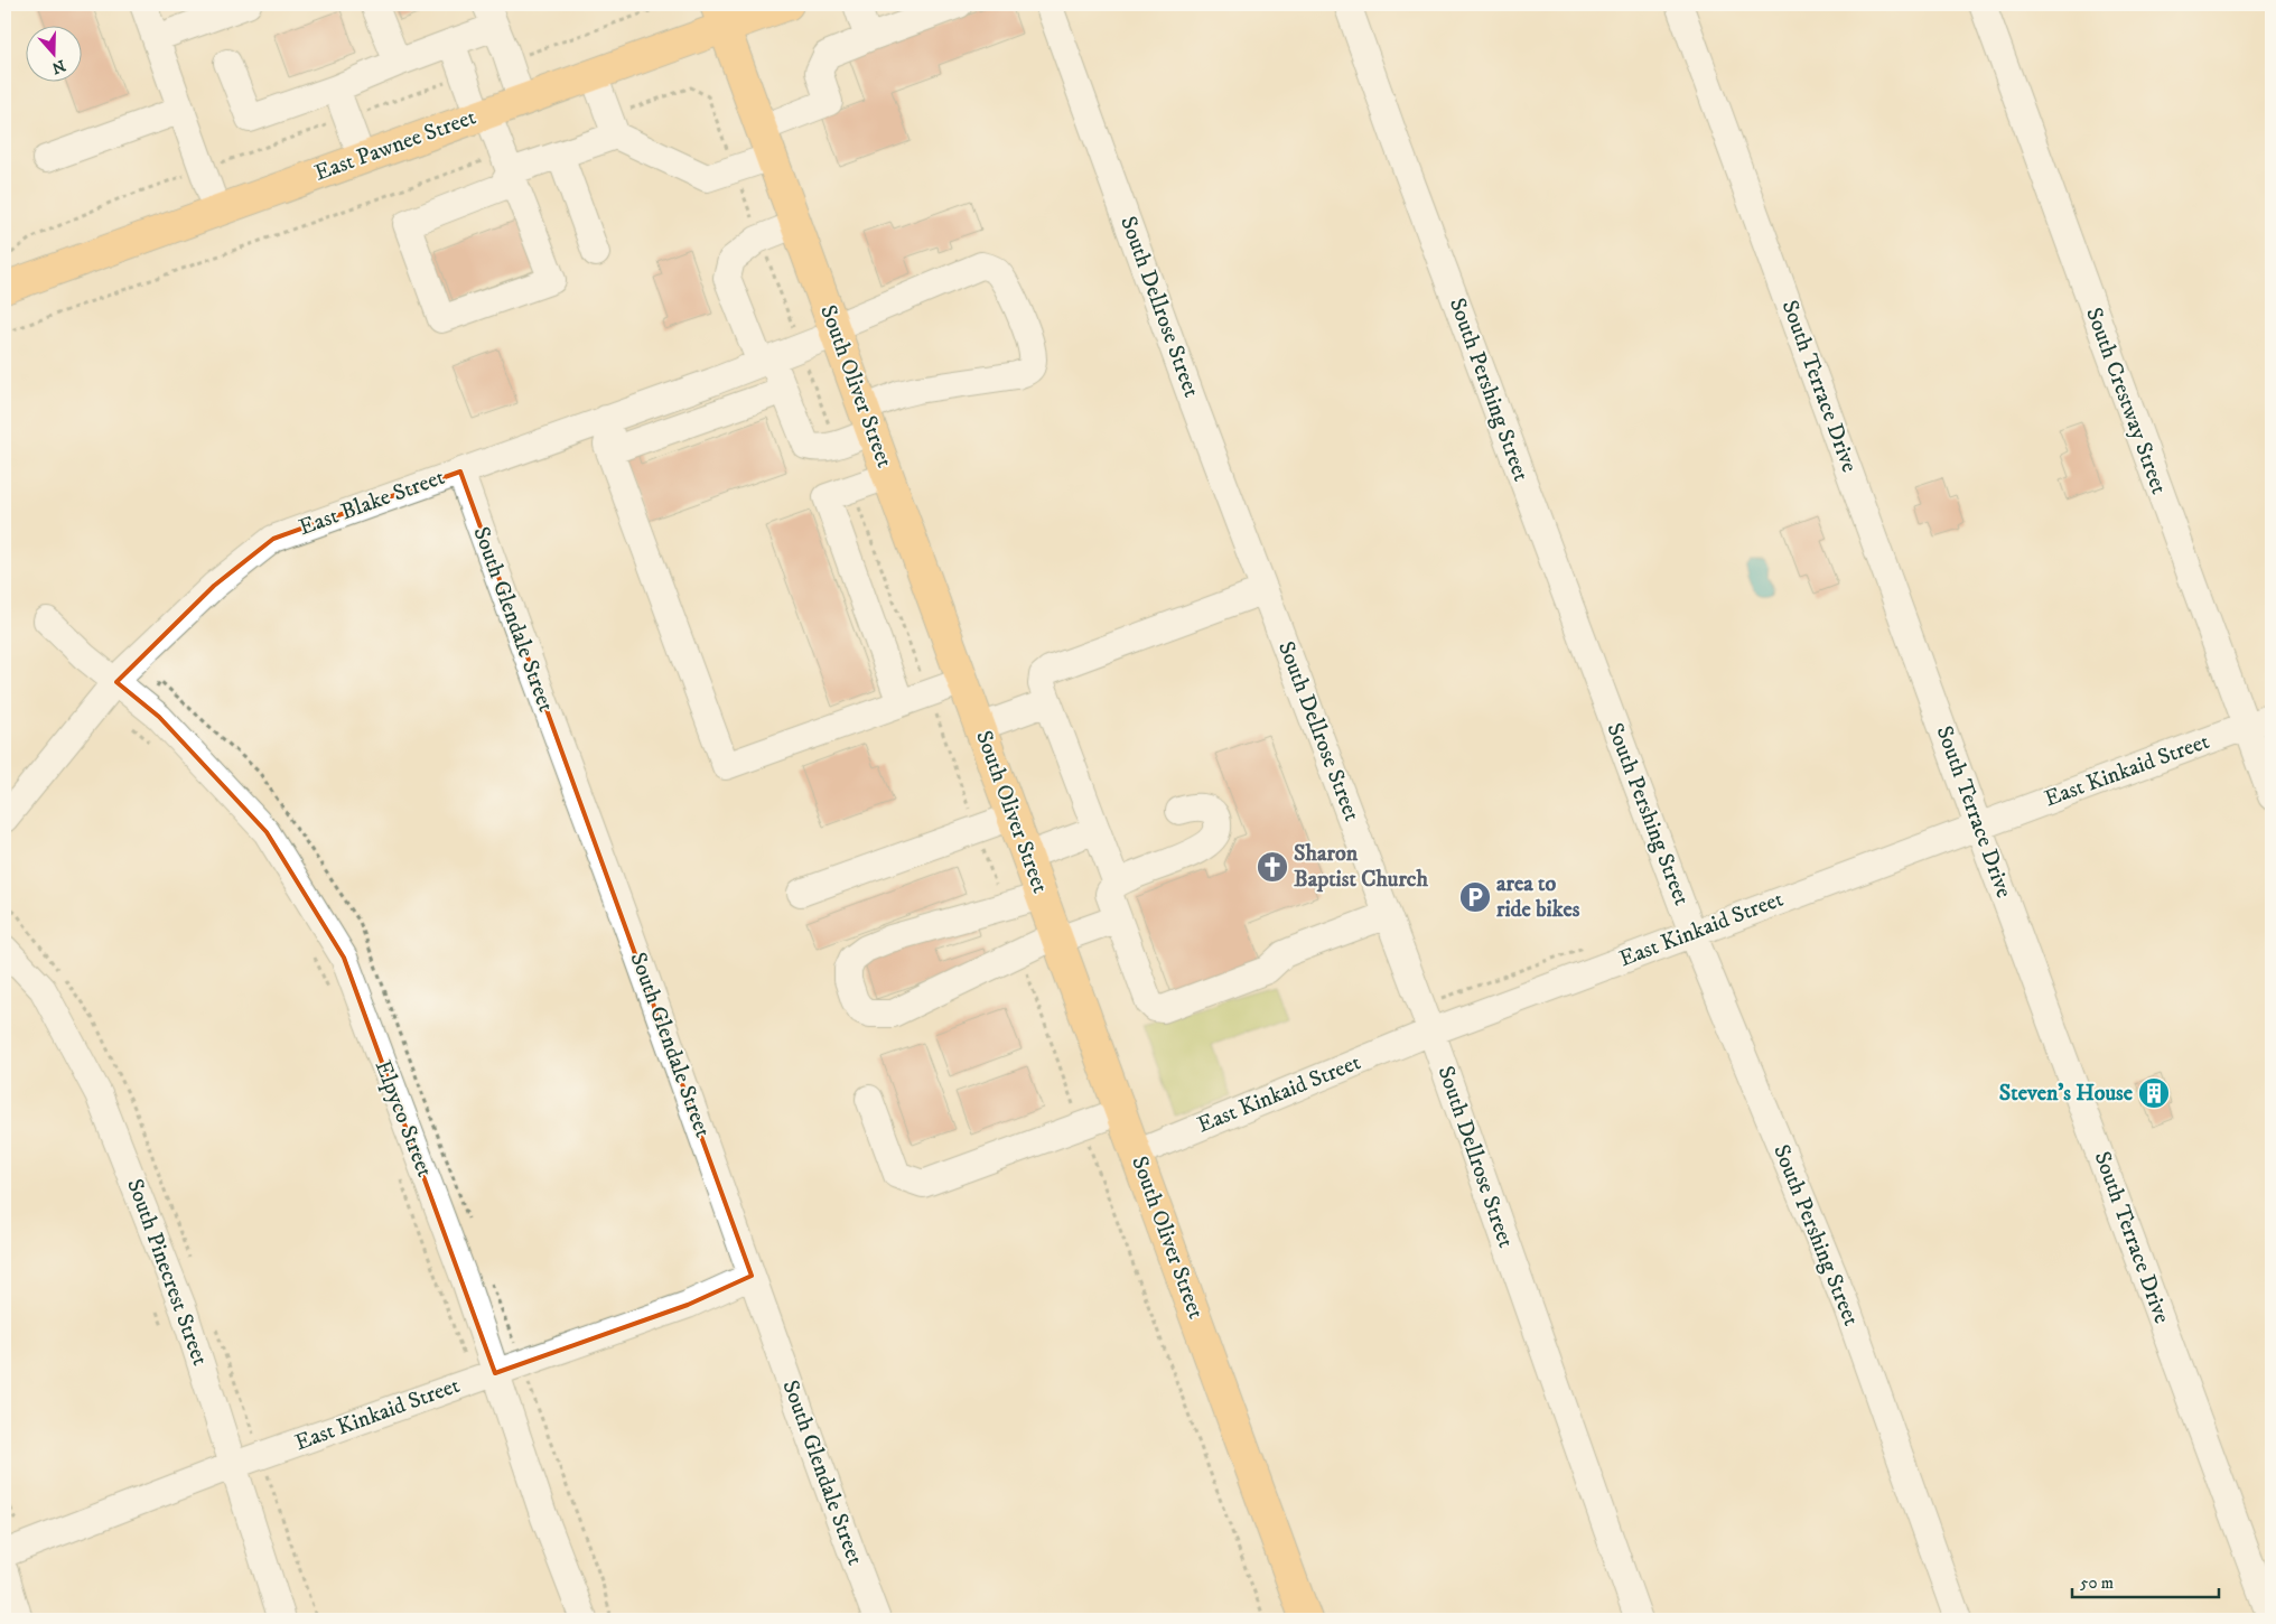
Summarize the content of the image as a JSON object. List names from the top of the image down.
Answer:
{
  "streets": {
    "main road": ["East Pawnee Street", "South Oliver Street"],
    "street": [
      "South Dellrose Street",
      "South Terrace Drive",
      "South Pershing Street",
      "South Crestway Street",
      "East Blake Street",
      "South Glendale Street",
      "East Kinkaid Street",
      "Elpyco Street",
      "South Pinecrest Street"
    ]
  },
  "crossings": [
    ["East Pawnee Street", "South Oliver Street"],
    ["South Dellrose Street", "East Kinkaid Street"],
    ["South Oliver Street", "East Blake Street"],
    ["South Oliver Street", "East Kinkaid Street"],
    ["South Terrace Drive", "East Kinkaid Street"],
    ["South Pershing Street", "East Kinkaid Street"],
    ["South Crestway Street", "East Kinkaid Street"],
    ["East Blake Street", "South Glendale Street"],
    ["East Blake Street", "Elpyco Street"],
    ["South Glendale Street", "East Kinkaid Street"],
    ["East Kinkaid Street", "Elpyco Street"],
    ["East Kinkaid Street", "South Pinecrest Street"]
  ],
  "places": {
    "church": ["Sharon Baptist Church"],
    "parking": ["area to ride bikes"],
    "building": ["Steven's House"]
  },
  "scale_bar": "50 m",
  "north": "bottom"
}
